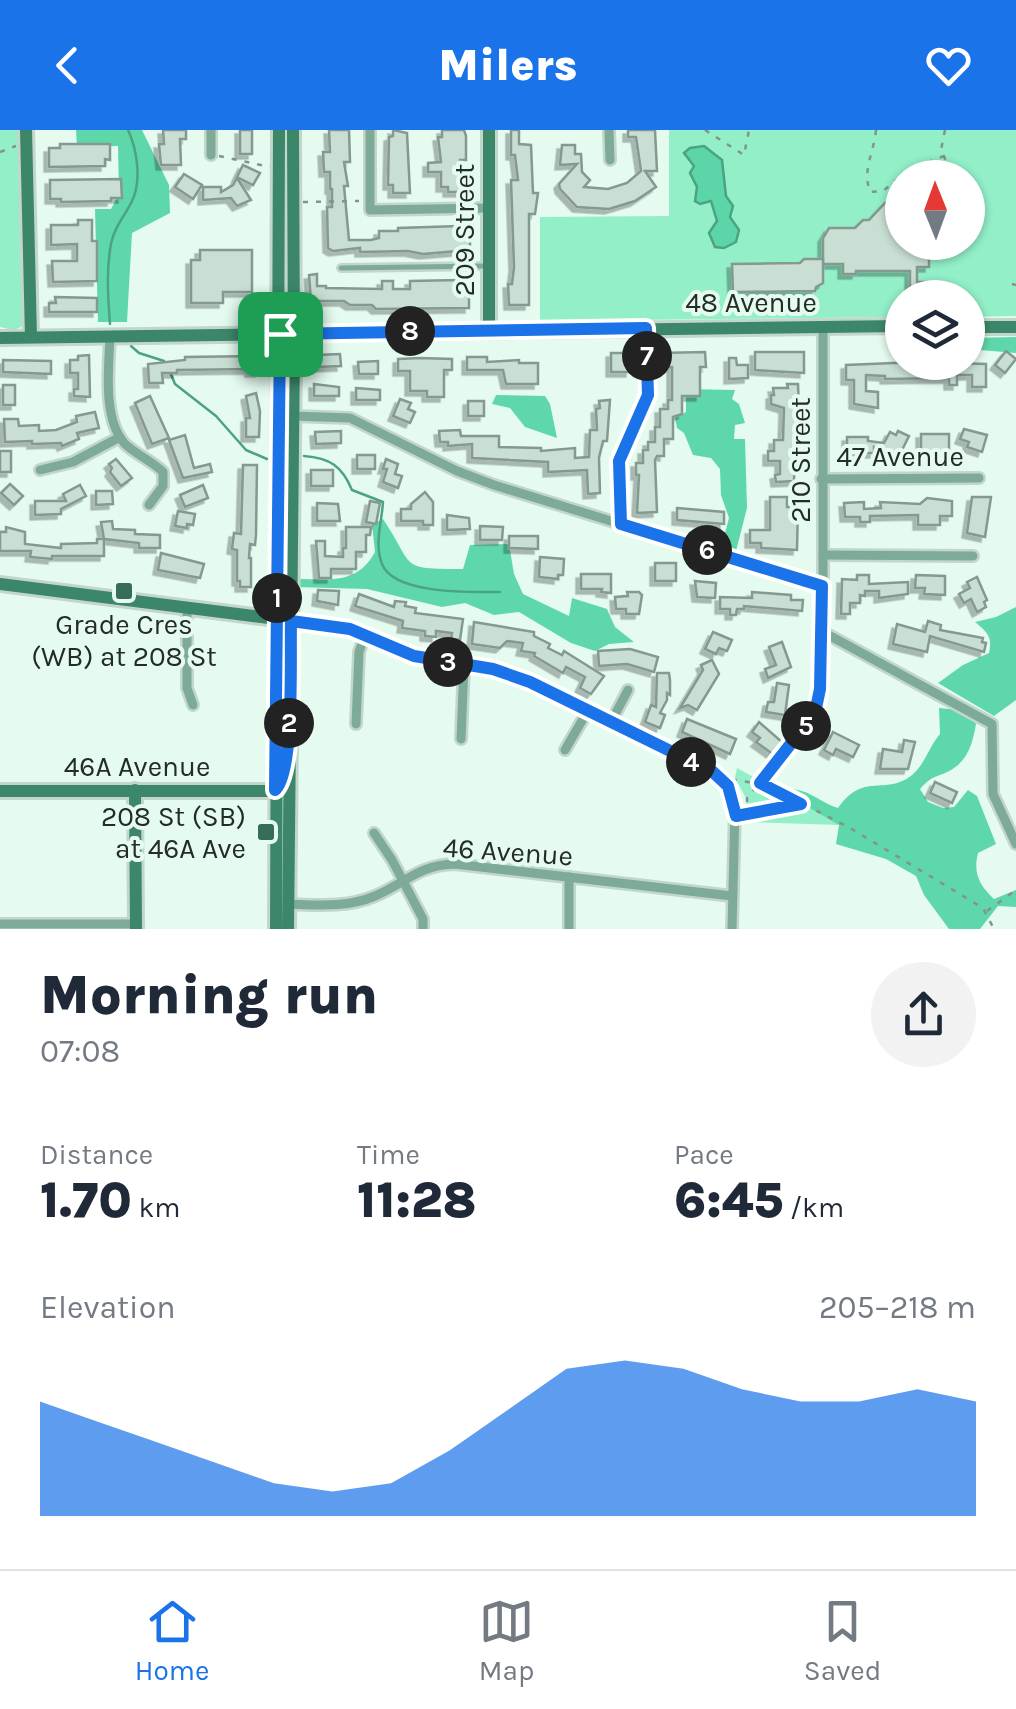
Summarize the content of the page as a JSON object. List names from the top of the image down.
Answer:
{
  "streets": {
    "main road": ["209 Street", "48 Avenue", "46A Avenue"],
    "street": ["47 Avenue", "210 Street", "46 Avenue"]
  },
  "crossings": [
    ["209 Street", "48 Avenue"],
    ["48 Avenue", "210 Street"],
    ["47 Avenue", "210 Street"]
  ],
  "places": {
    "transit": ["Grade Cres (WB) at 208 St", "208 St (SB) at 46A Ave"]
  },
  "north": "top",
  "page": {
    "header": "Milers",
    "pins": [
      "8",
      "7",
      "6",
      "1",
      "3",
      "2",
      "5",
      "4"
    ],
    "heading": ["Morning run", "07:08"],
    "stats": [
      ["Distance", "1.70 km"],
      ["Time", "11:28"],
      ["Pace", "6:45 /km"]
    ],
    "chart": ["Elevation", "205–218 m"],
    "tabs": ["Home", "Map", "Saved"]
  }
}
